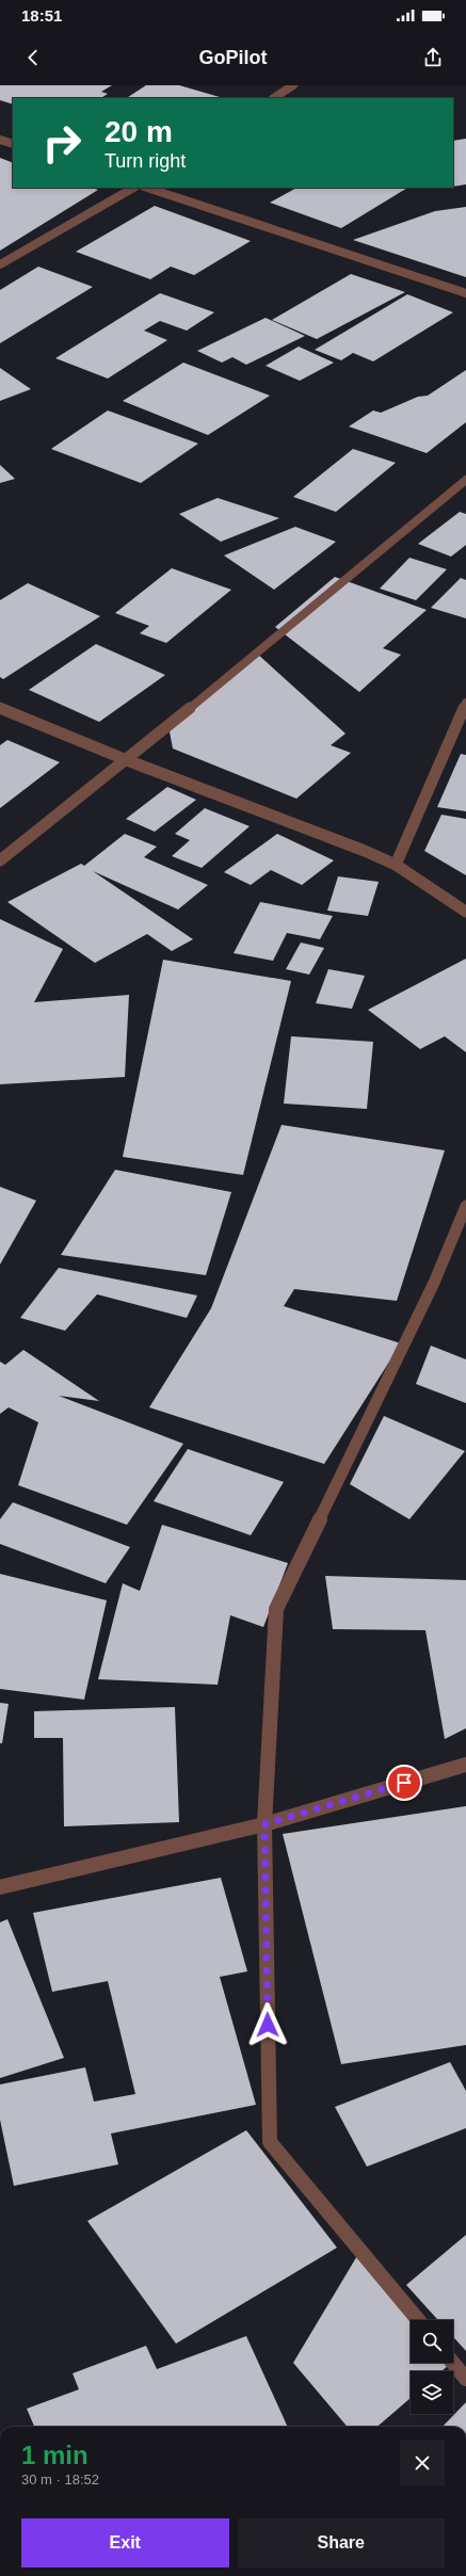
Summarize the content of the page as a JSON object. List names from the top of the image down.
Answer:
{
  "page": {
    "status": "18:51",
    "header": "GoPilot",
    "turn": ["20 m", "Turn right"],
    "heading": ["1 min", "30 m · 18:52"],
    "buttons": ["Exit", "Share"]
  }
}
